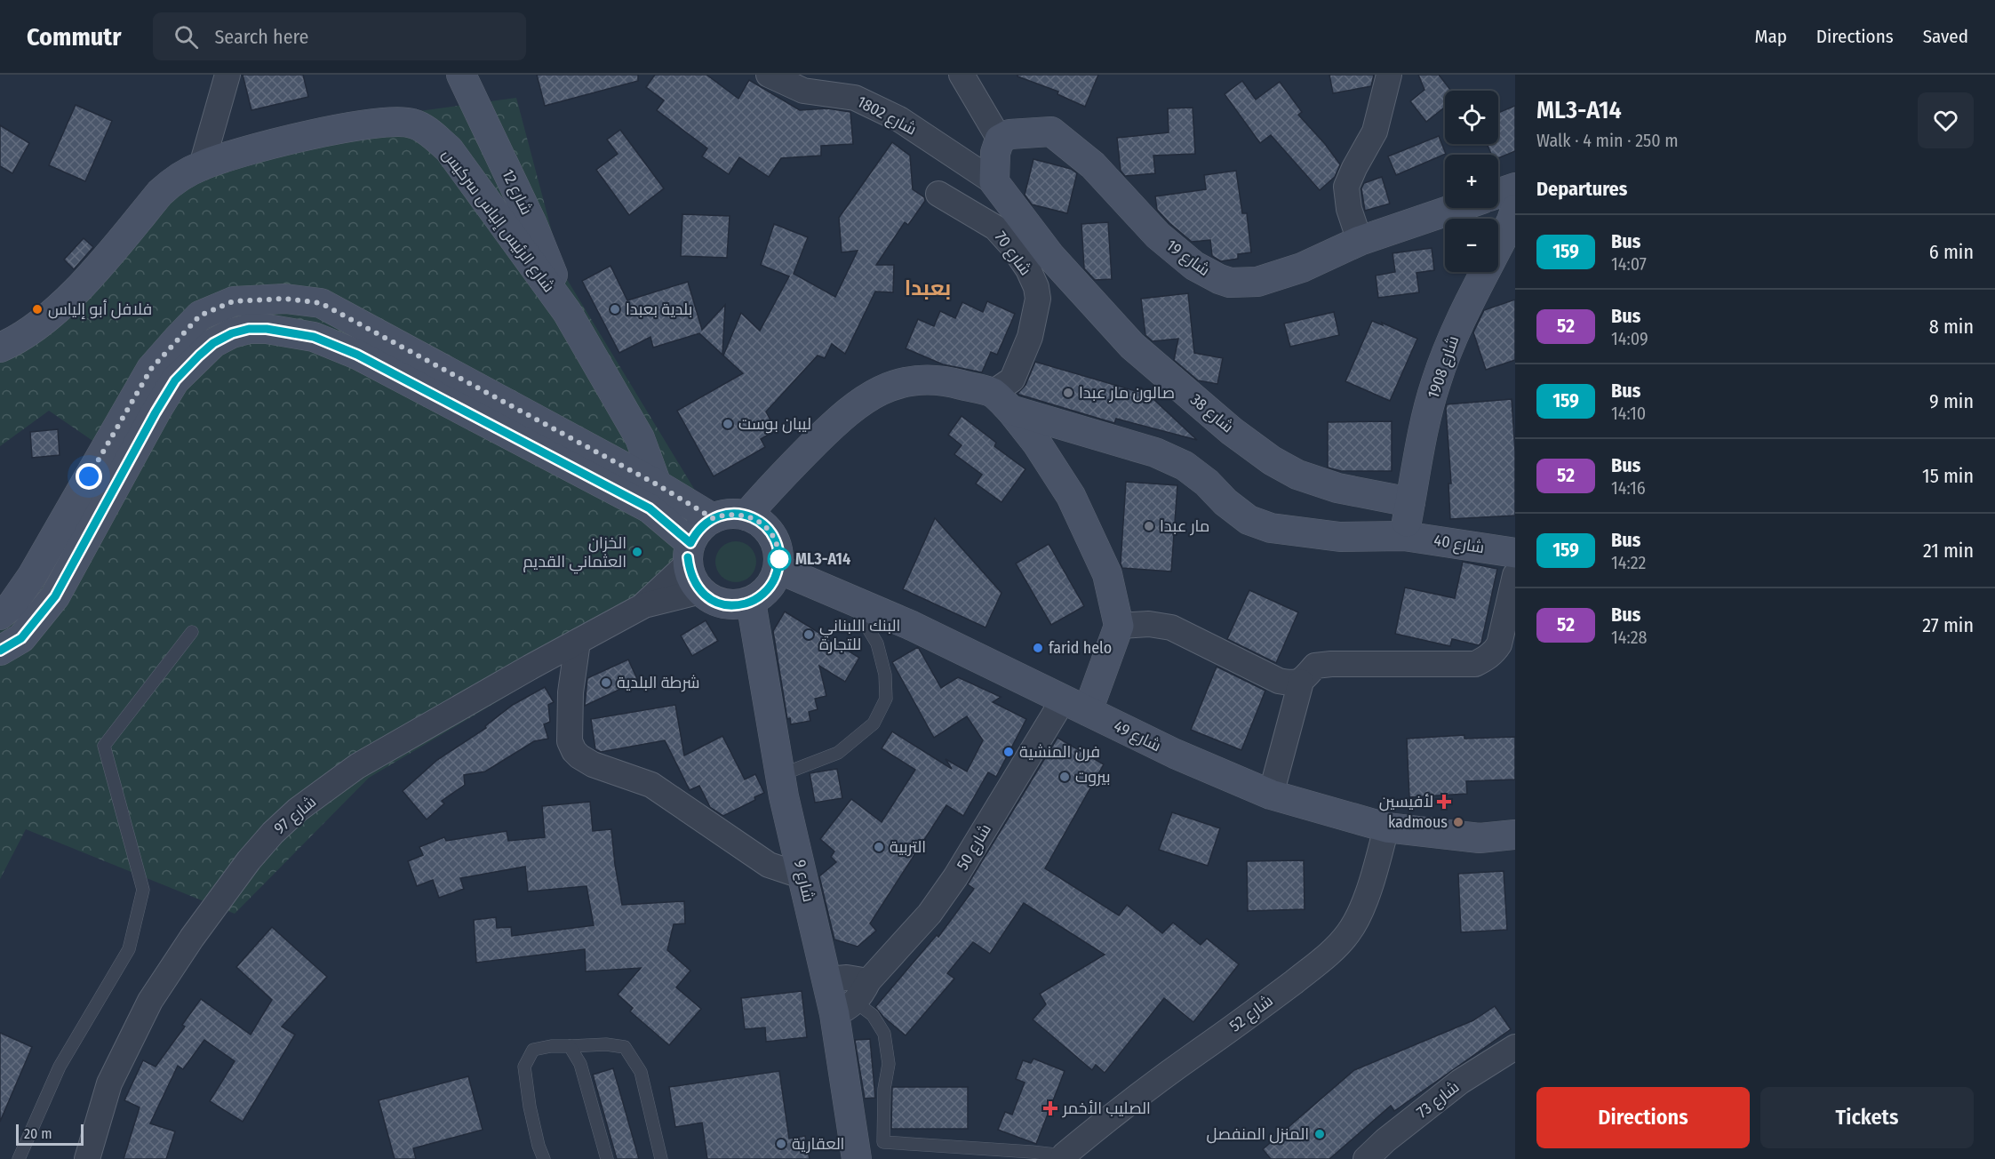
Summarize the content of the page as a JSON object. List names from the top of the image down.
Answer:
{
  "streets": {
    "main road": [
      "شارع 12",
      "شارع الرئيس إلياس سركيس",
      "شارع 19",
      "شارع 1908",
      "شارع 38",
      "شارع 40",
      "شارع 49",
      "شارع 50",
      "شارع 9"
    ],
    "street": [
      "شارع 1802",
      "شارع 70",
      "شارع 97",
      "شارع 52",
      "شارع 73"
    ]
  },
  "crossings": [
    ["شارع 1802", "شارع 38"],
    ["شارع 12", "شارع الرئيس إلياس سركيس"],
    ["شارع 70", "شارع 40"],
    ["شارع 1908", "شارع 38"],
    ["شارع 1908", "شارع 40"],
    ["شارع 40", "شارع 49"],
    ["شارع 40", "شارع 97"],
    ["شارع 40", "شارع 9"],
    ["شارع 49", "شارع 97"],
    ["شارع 49", "شارع 50"],
    ["شارع 49", "شارع 9"],
    ["شارع 49", "شارع 52"],
    ["شارع 97", "شارع 9"],
    ["شارع 50", "شارع 9"]
  ],
  "districts": ["بعبدا"],
  "places": {
    "other": [
      "فلافل أبو إلياس",
      "بلدية بعبدا",
      "صالون مار عبدا",
      "ليبان بوست",
      "مار عبدا",
      "الخزان العثماني القديم",
      "ML3-A14",
      "البنك اللبناني للتجارة",
      "farid helo",
      "شرطة البلدية",
      "فرن المنشية",
      "بيروت",
      "kadmous",
      "التربية",
      "المنزل المنفصل",
      "العقارية"
    ],
    "health": ["لأفيسين", "الصليب الأخمر"]
  },
  "lines": ["bus line 159"],
  "scale_bar": "20 m",
  "page": {
    "header": "Commutr",
    "search": "Search here",
    "nav": ["Map", "Directions", "Saved"],
    "heading": [
      ["ML3-A14", "Walk · 4 min · 250 m"],
      "Departures"
    ],
    "map_buttons": ["+", "−"],
    "list": [
      {
        "mark": "159",
        "name": "Bus",
        "note": "14:07",
        "value": "6 min"
      },
      {
        "mark": "52",
        "name": "Bus",
        "note": "14:09",
        "value": "8 min"
      },
      {
        "mark": "159",
        "name": "Bus",
        "note": "14:10",
        "value": "9 min"
      },
      {
        "mark": "52",
        "name": "Bus",
        "note": "14:16",
        "value": "15 min"
      },
      {
        "mark": "159",
        "name": "Bus",
        "note": "14:22",
        "value": "21 min"
      },
      {
        "mark": "52",
        "name": "Bus",
        "note": "14:28",
        "value": "27 min"
      }
    ],
    "buttons": ["Directions", "Tickets"],
    "scale": "20 m"
  }
}
